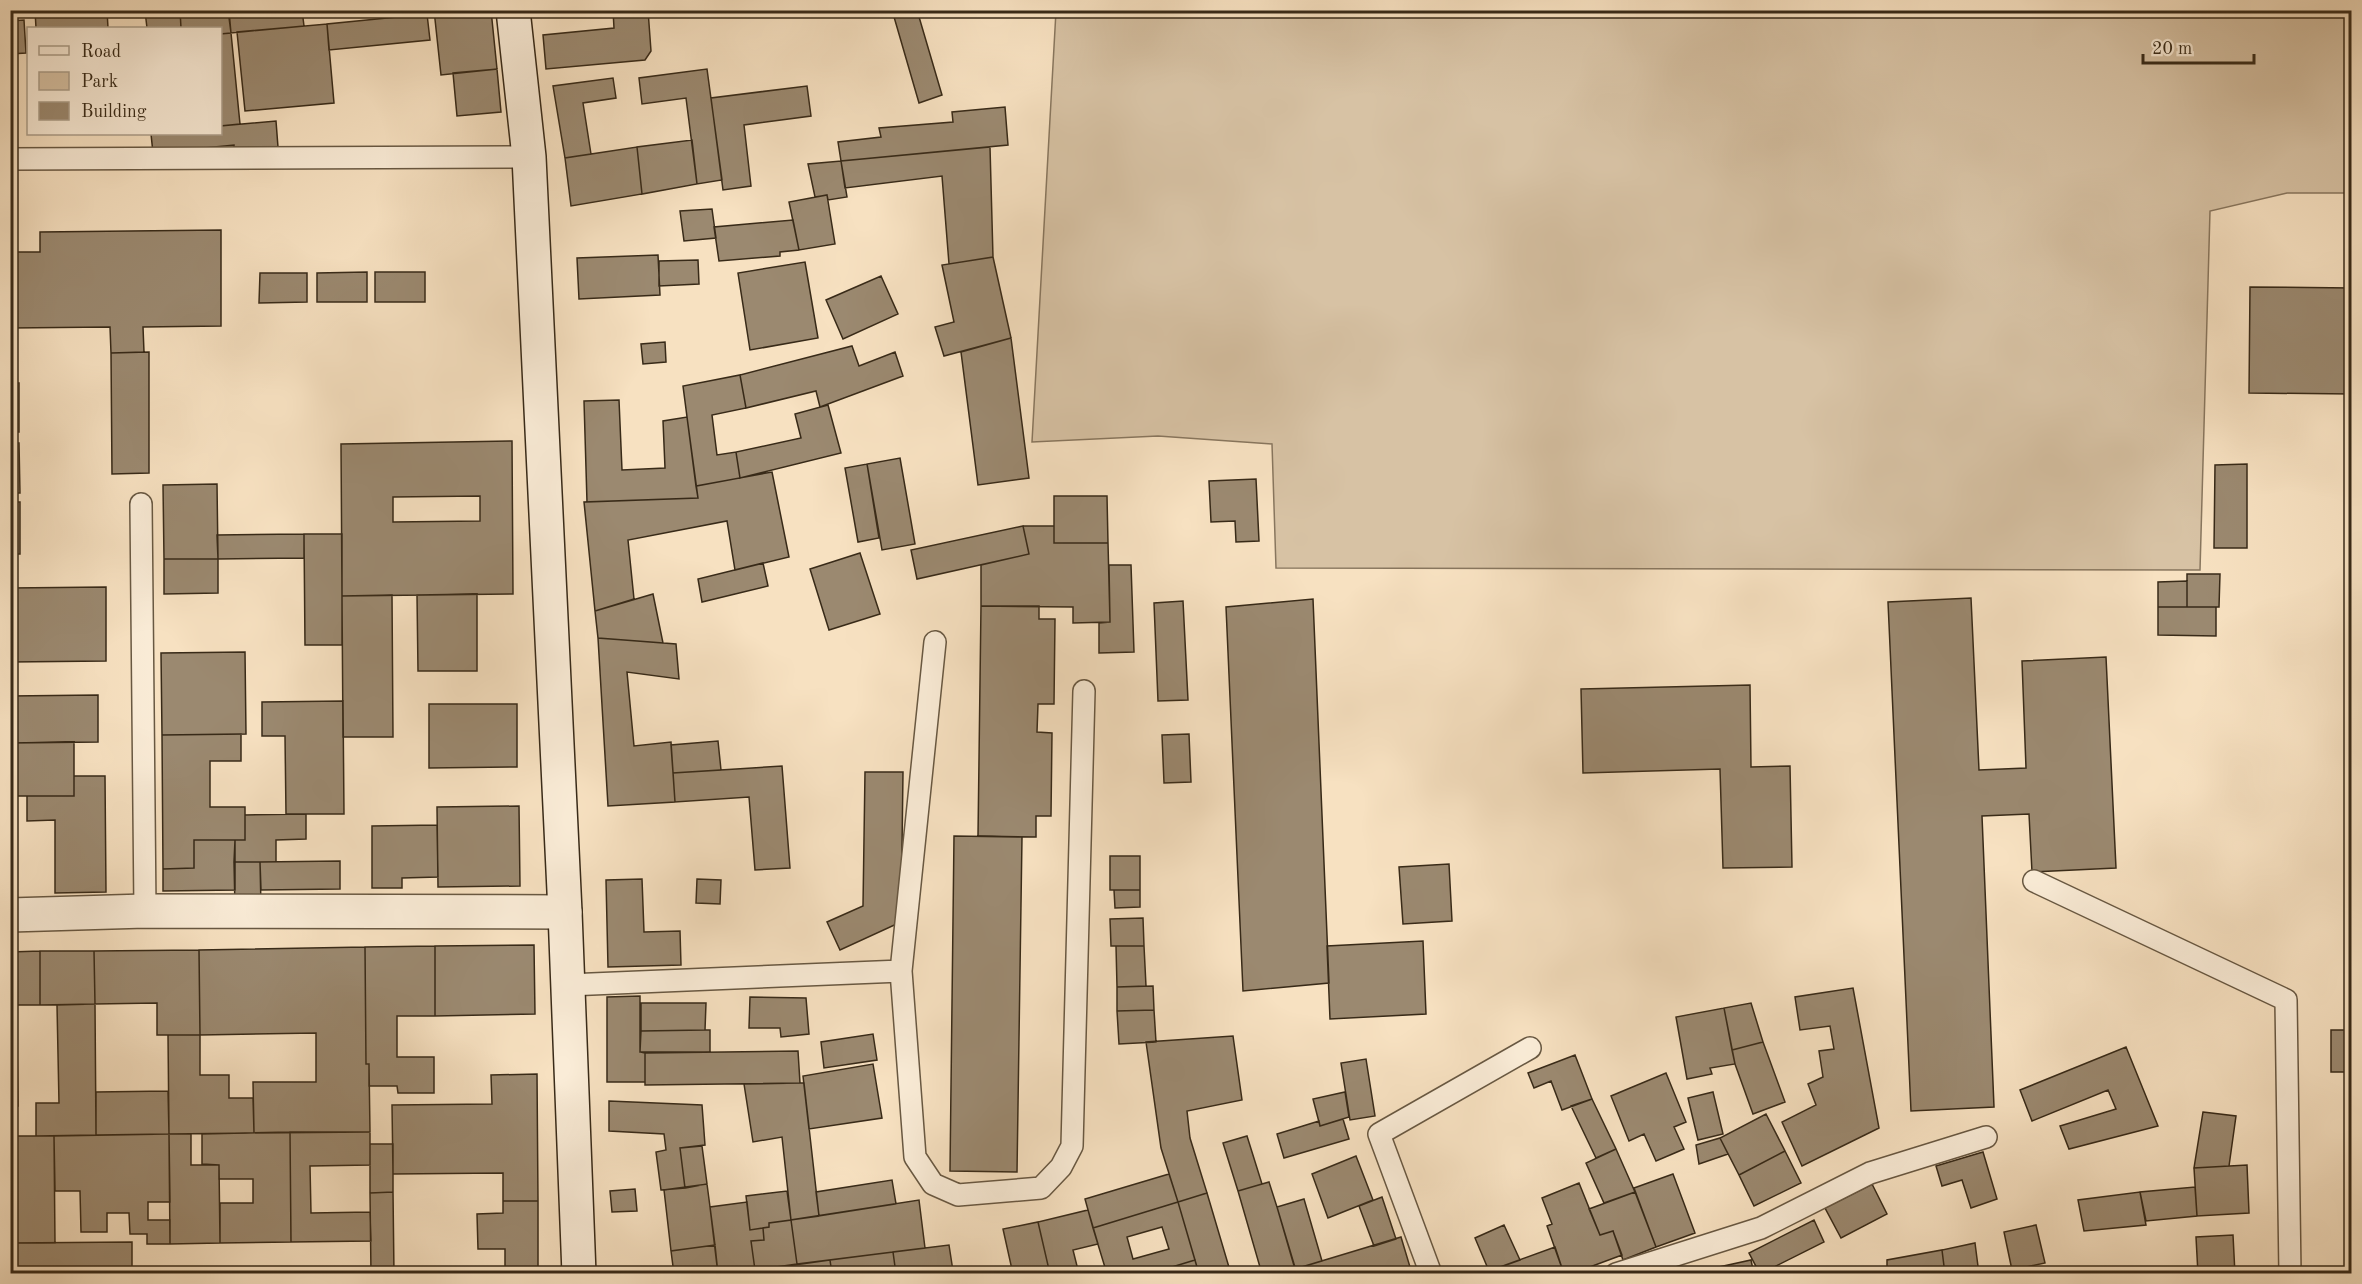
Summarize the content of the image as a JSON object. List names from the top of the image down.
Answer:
{
  "legend": ["Road", "Park", "Building"],
  "scale_bar": "20 m"
}
